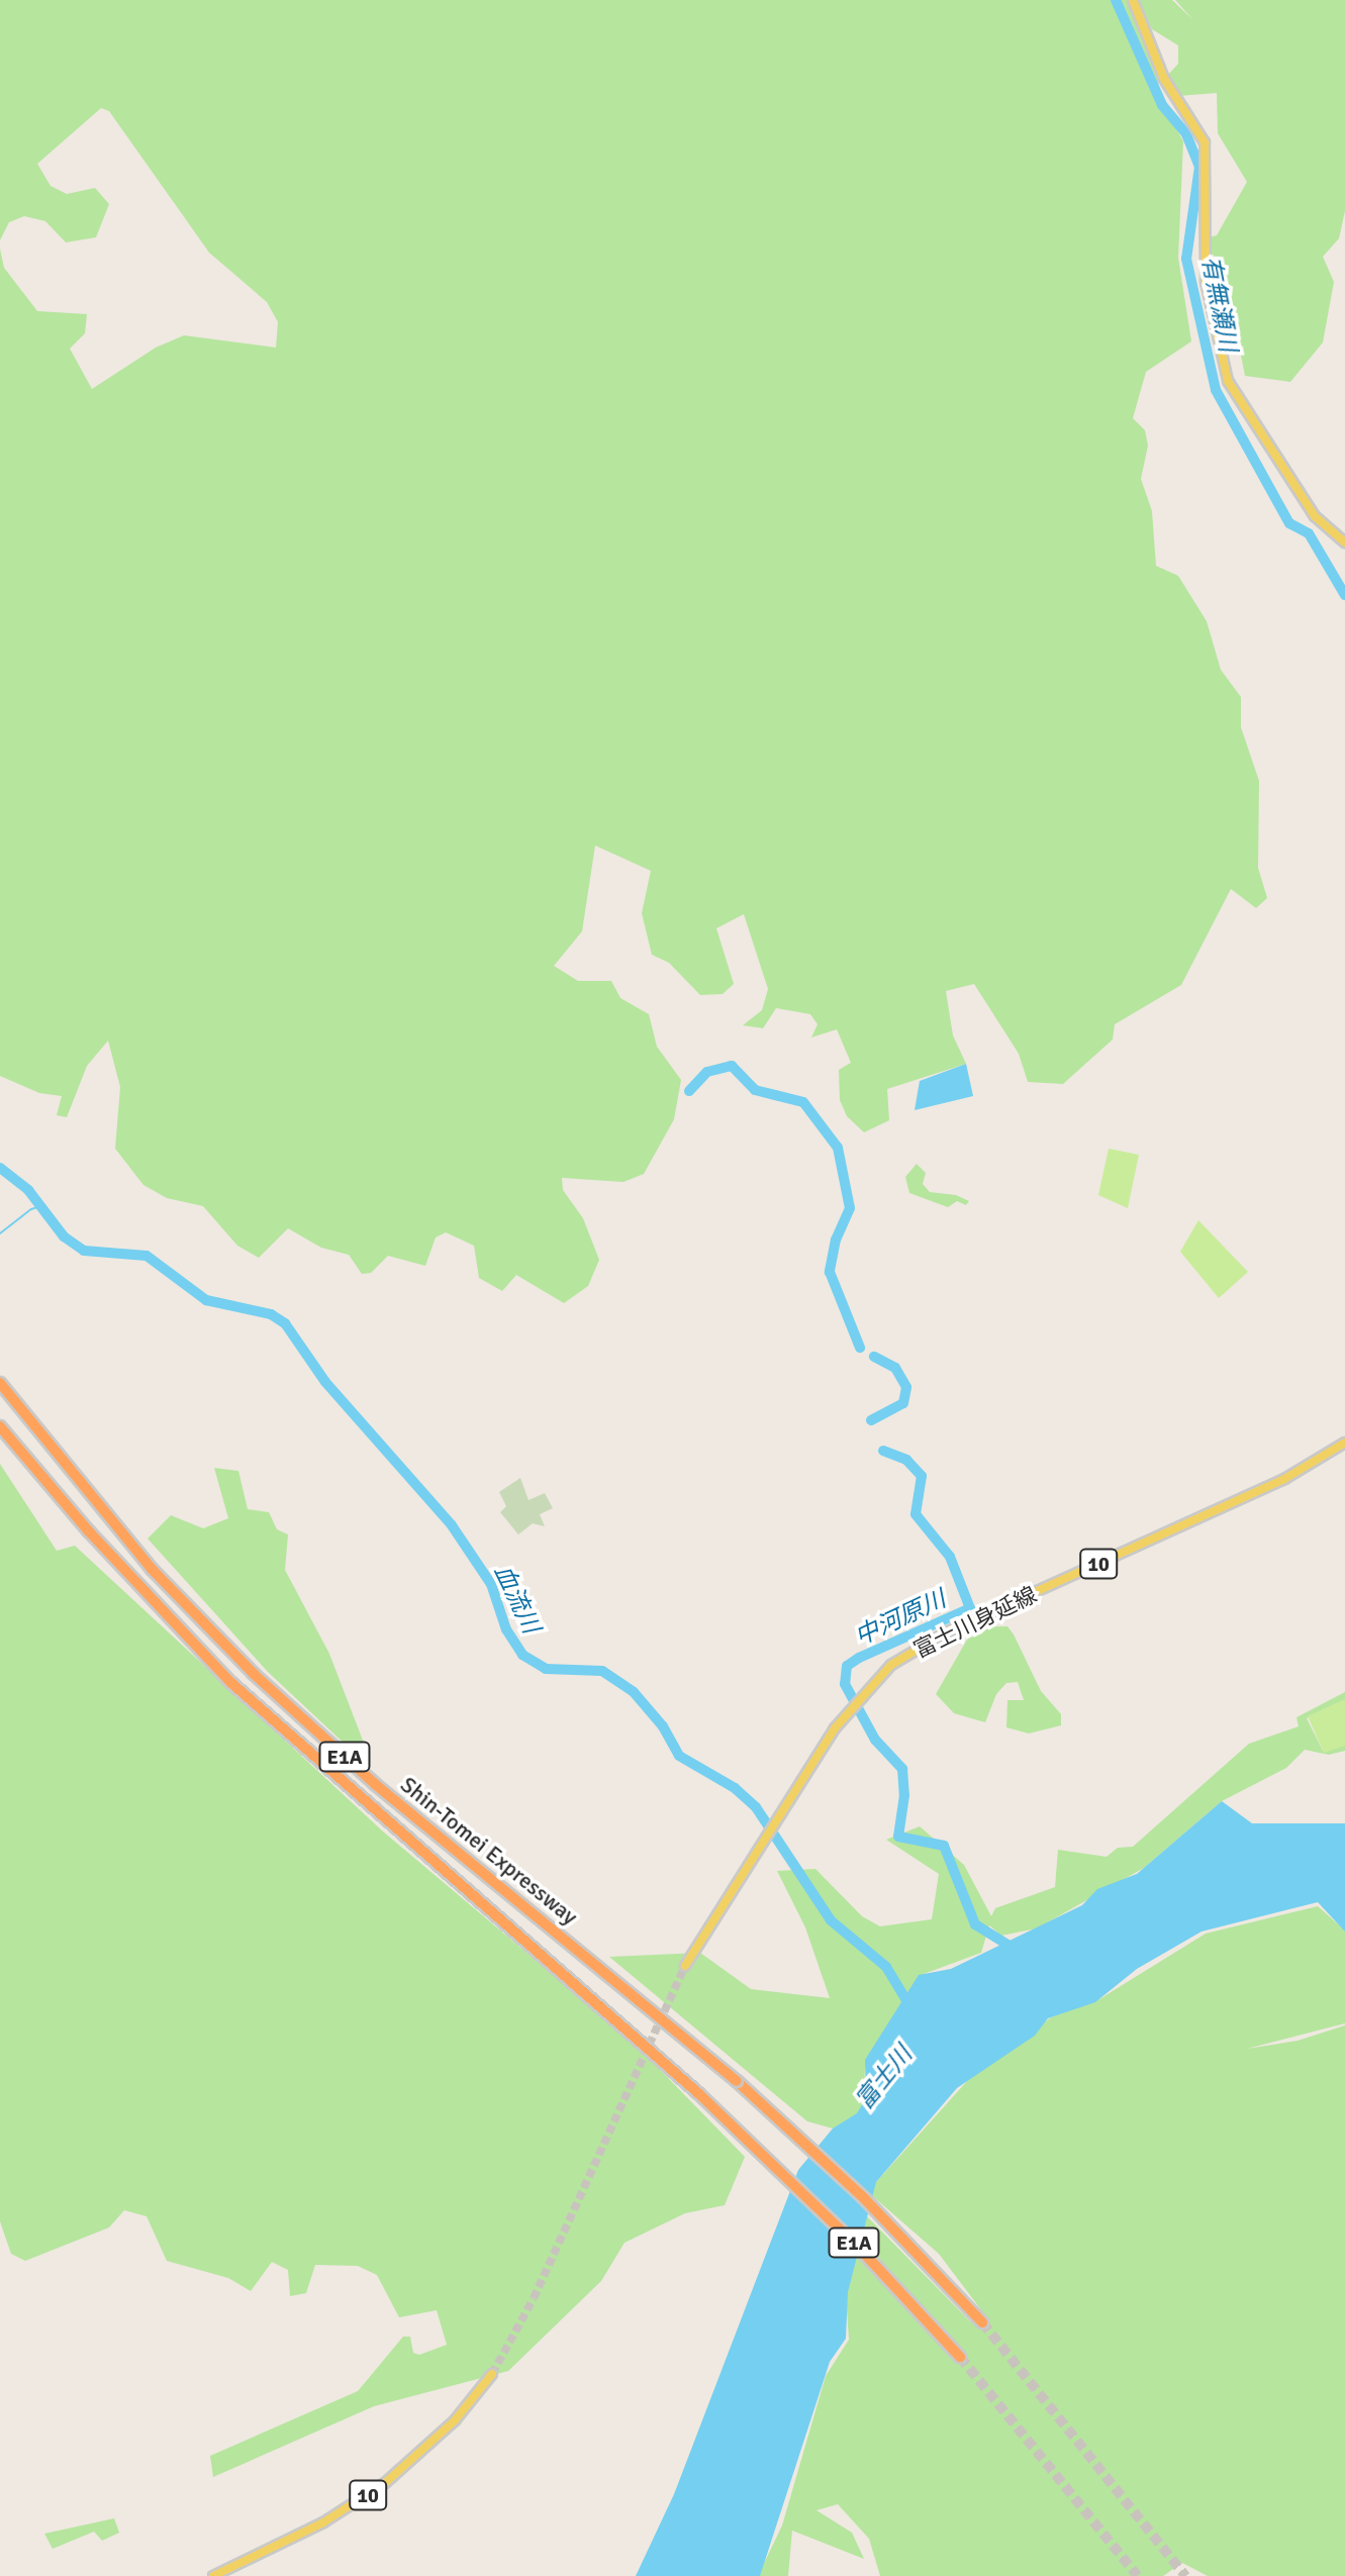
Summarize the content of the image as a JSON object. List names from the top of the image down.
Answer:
{
  "streets": {
    "highway": ["E1A", "Shin-Tomei Expressway"],
    "main road": ["10", "富士川身延線"]
  },
  "water": [
    "有無瀬川",
    "血流川",
    "中河原川",
    "富士川"
  ]
}
